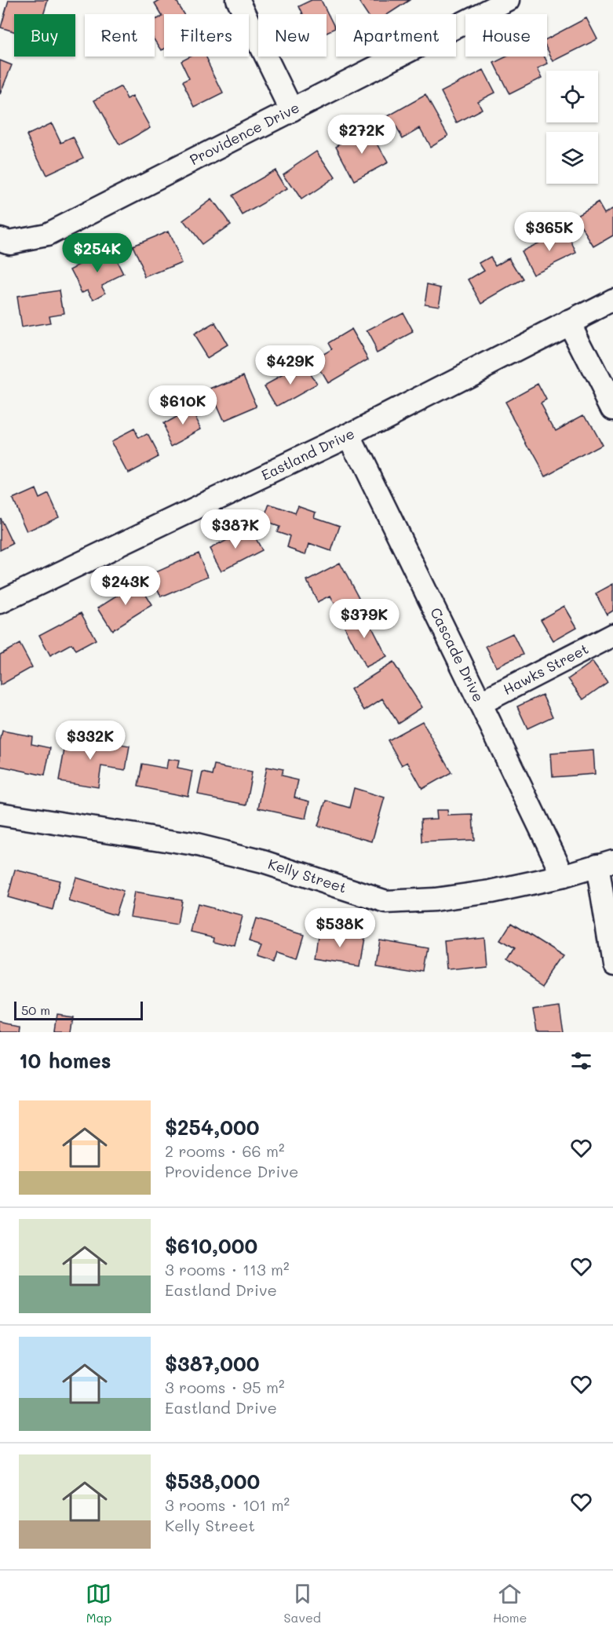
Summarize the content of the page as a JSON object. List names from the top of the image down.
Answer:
{
  "streets": {
    "street": [
      "Providence Drive",
      "Eastland Drive",
      "Cascade Drive",
      "Hawks Street",
      "Kelly Street"
    ]
  },
  "crossings": [
    ["Eastland Drive", "Cascade Drive"],
    ["Cascade Drive", "Hawks Street"],
    ["Cascade Drive", "Kelly Street"]
  ],
  "scale_bar": "50 m",
  "page": {
    "chip": [
      "Buy",
      "Rent",
      "Filters",
      "New",
      "Apartment",
      "House"
    ],
    "price": [
      "$272K",
      "$365K",
      "$254K",
      "$429K",
      "$610K",
      "$387K",
      "$243K",
      "$379K",
      "$332K",
      "$538K"
    ],
    "scale": "50 m",
    "heading": "10 homes",
    "list": [
      {
        "name": "$254,000",
        "note": "2 rooms · 66 m² · Providence Drive"
      },
      {
        "name": "$610,000",
        "note": "3 rooms · 113 m² · Eastland Drive"
      },
      {
        "name": "$387,000",
        "note": "3 rooms · 95 m² · Eastland Drive"
      },
      {
        "name": "$538,000",
        "note": "3 rooms · 101 m² · Kelly Street"
      }
    ],
    "tabs": ["Map", "Saved", "Home"]
  }
}
